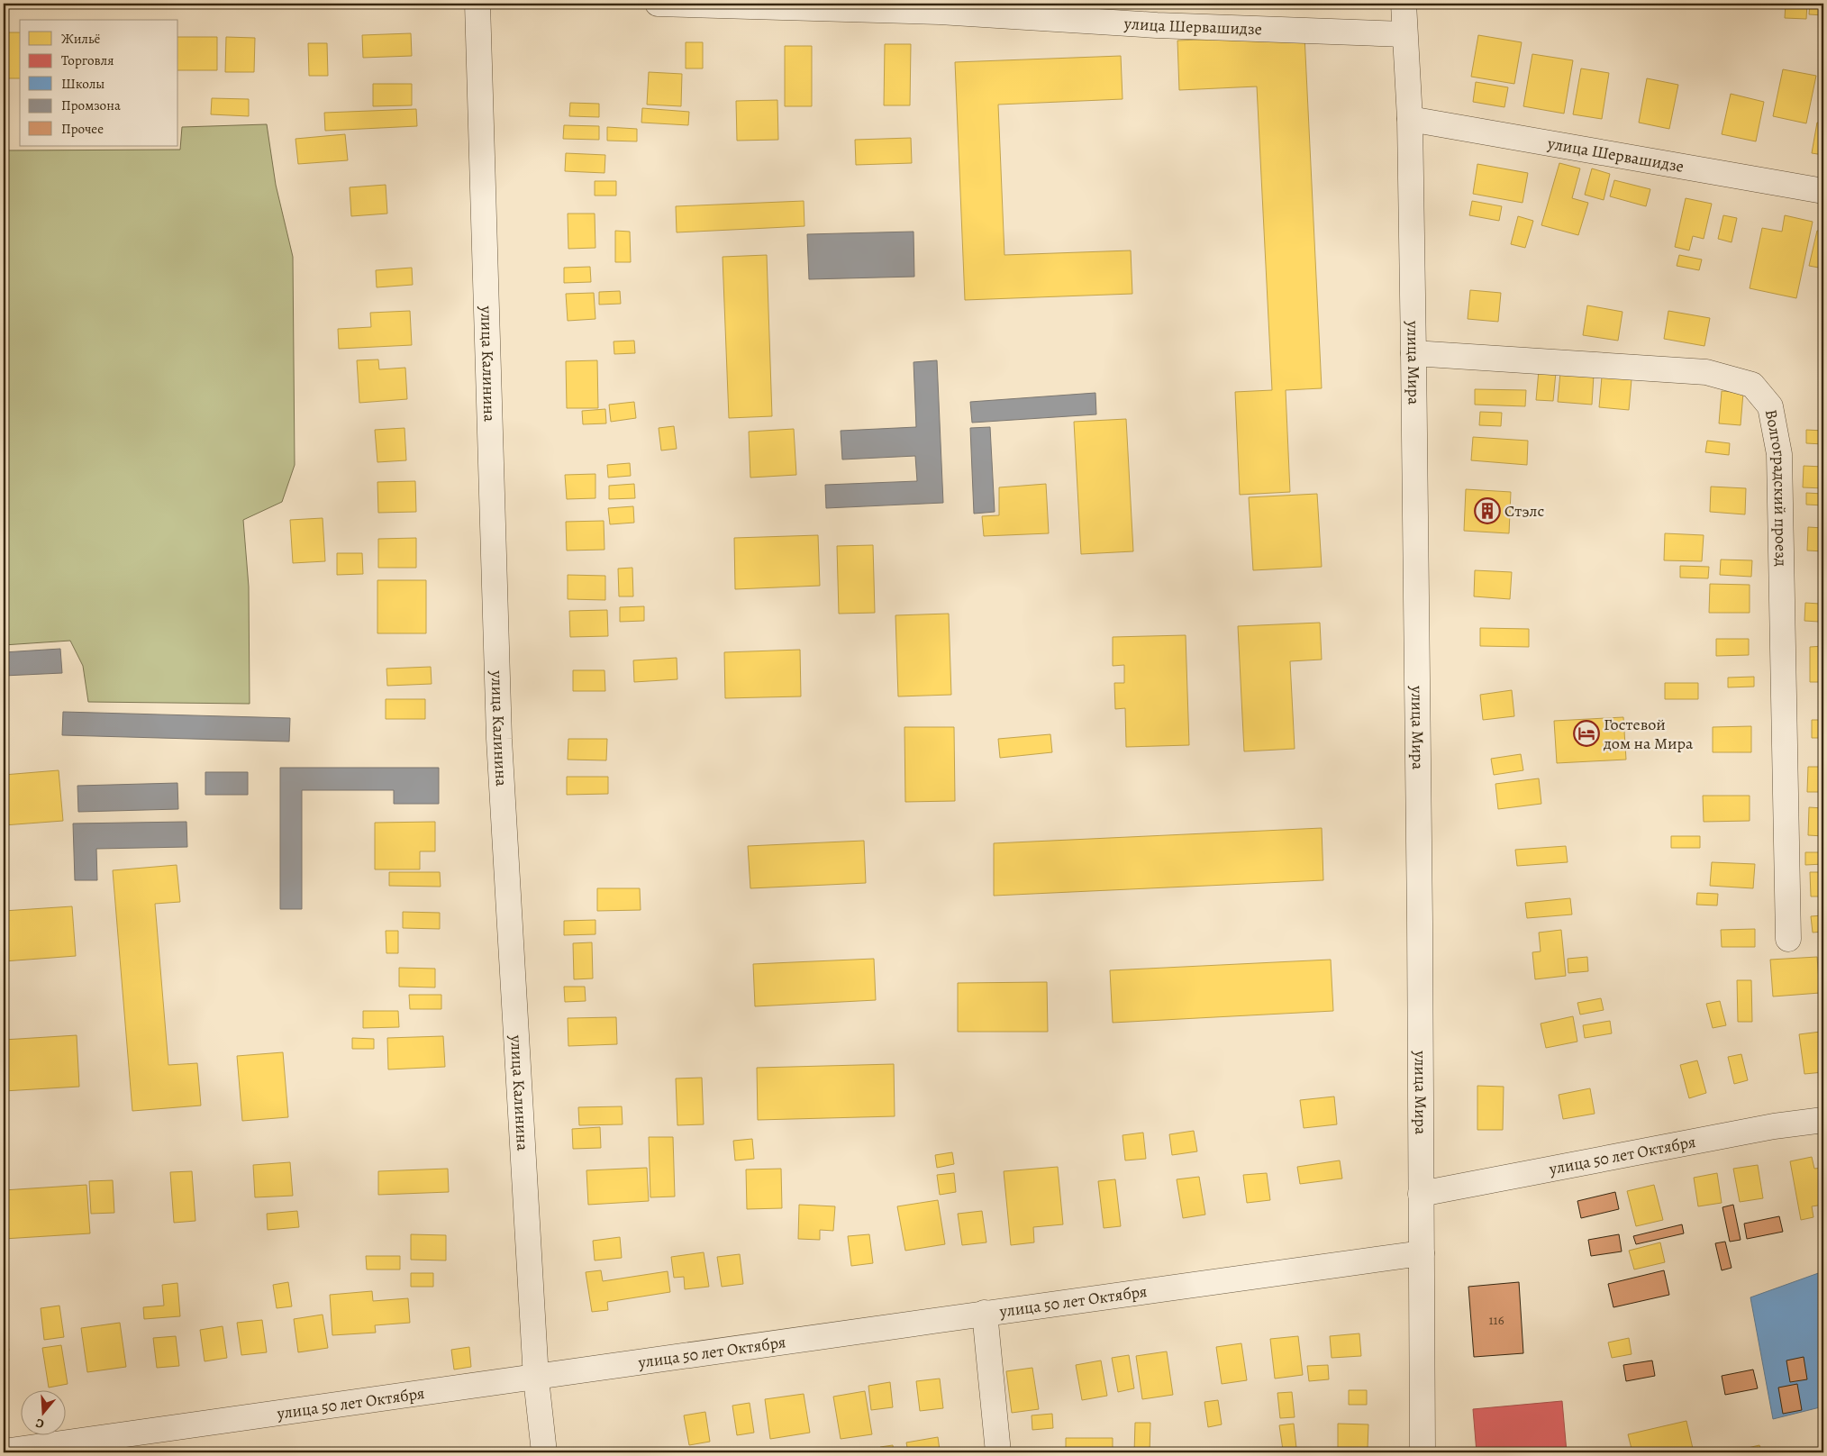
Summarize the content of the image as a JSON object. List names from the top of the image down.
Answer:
{
  "streets": {
    "street": [
      "улица Шервашидзе",
      "улица Мира",
      "улица Калинина",
      "Волгоградский проезд",
      "улица 50 лет Октября"
    ]
  },
  "crossings": [
    ["улица Шервашидзе", "улица Мира"],
    ["улица Мира", "Волгоградский проезд"],
    ["улица Мира", "улица 50 лет Октября"],
    ["улица Калинина", "улица 50 лет Октября"]
  ],
  "places": {
    "building": ["Стэлс"],
    "hotel": ["Гостевой дом на Мира"]
  },
  "house_numbers": ["116"],
  "legend": [
    "Жильё",
    "Торговля",
    "Школы",
    "Промзона",
    "Прочее"
  ],
  "north": "bottom"
}
